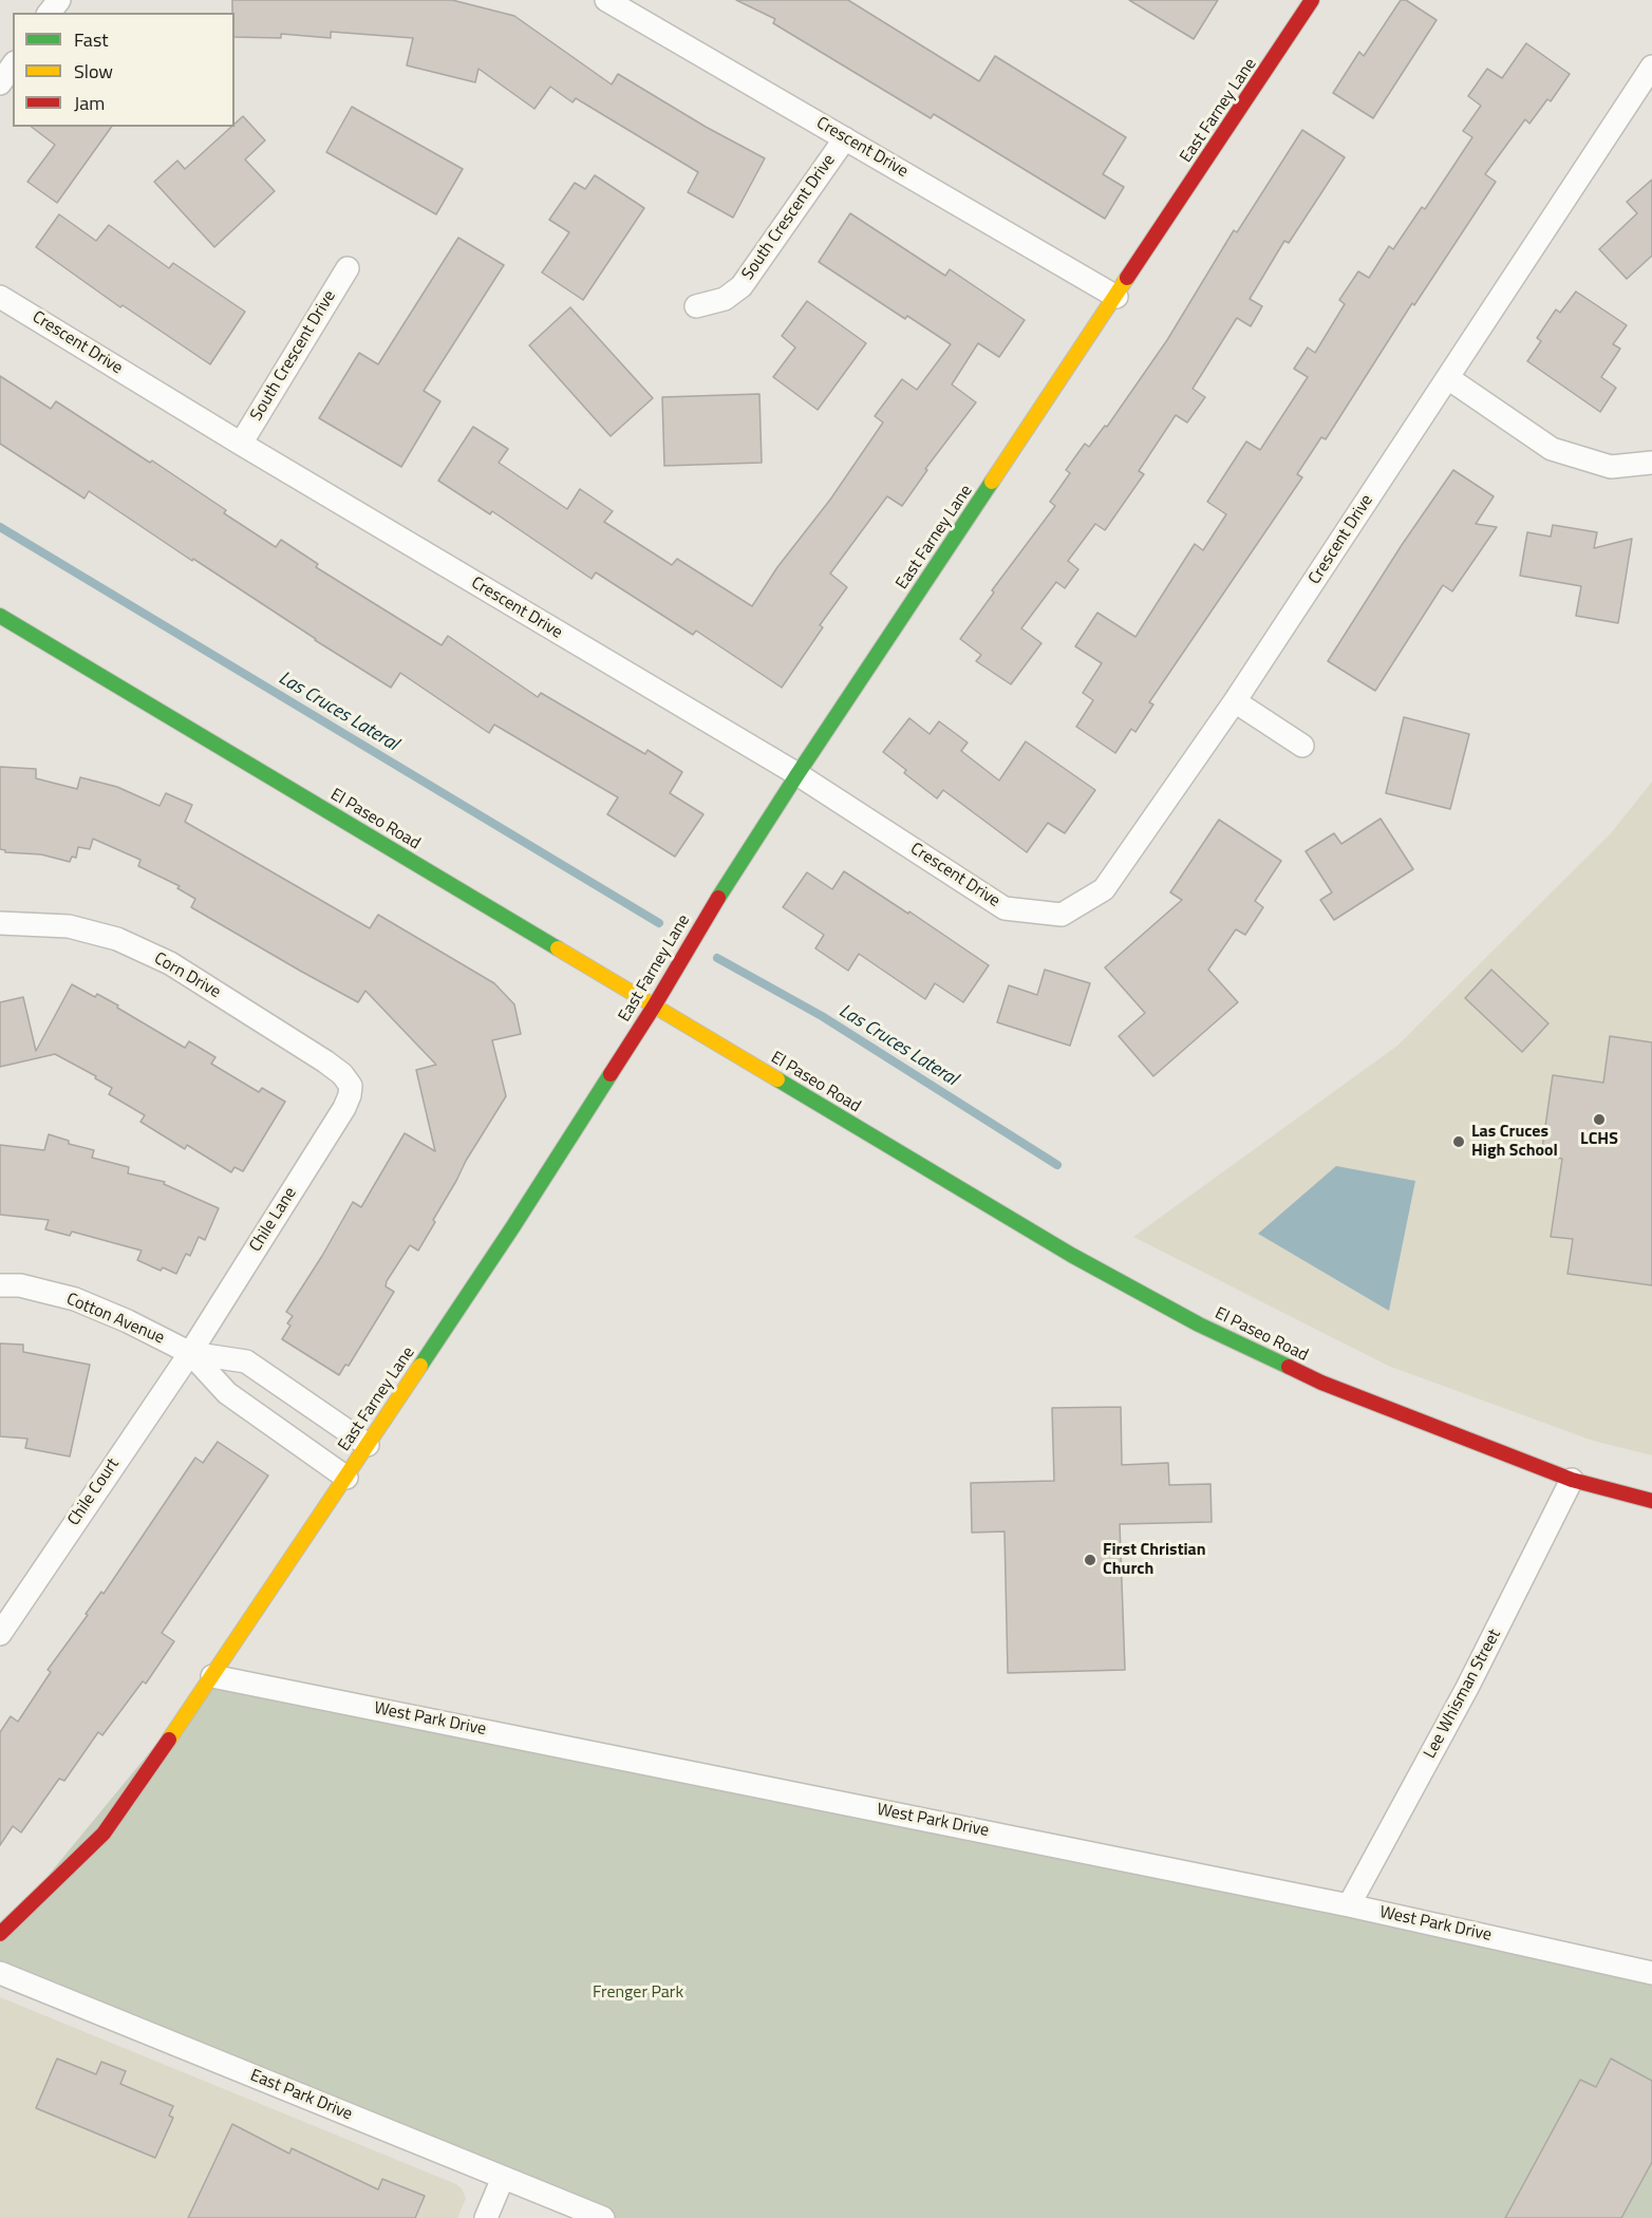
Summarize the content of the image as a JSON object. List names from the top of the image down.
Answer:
{
  "streets": {
    "street": [
      "East Farney Lane",
      "Crescent Drive",
      "South Crescent Drive",
      "El Paseo Road",
      "Corn Drive",
      "Chile Lane",
      "Cotton Avenue",
      "Chile Court",
      "Lee Whisman Street",
      "West Park Drive",
      "East Park Drive"
    ]
  },
  "crossings": [
    ["East Farney Lane", "Crescent Drive"],
    ["East Farney Lane", "El Paseo Road"],
    ["East Farney Lane", "Cotton Avenue"],
    ["East Farney Lane", "West Park Drive"],
    ["Crescent Drive", "South Crescent Drive"],
    ["El Paseo Road", "Lee Whisman Street"],
    ["Corn Drive", "Chile Lane"],
    ["Chile Lane", "Cotton Avenue"],
    ["Chile Lane", "Chile Court"],
    ["Cotton Avenue", "Chile Court"],
    ["Lee Whisman Street", "West Park Drive"]
  ],
  "water": ["Las Cruces Lateral"],
  "parks": ["Frenger Park"],
  "places": ["LCHS", "Las Cruces High School", "First Christian Church"],
  "legend": ["Fast", "Slow", "Jam"]
}
